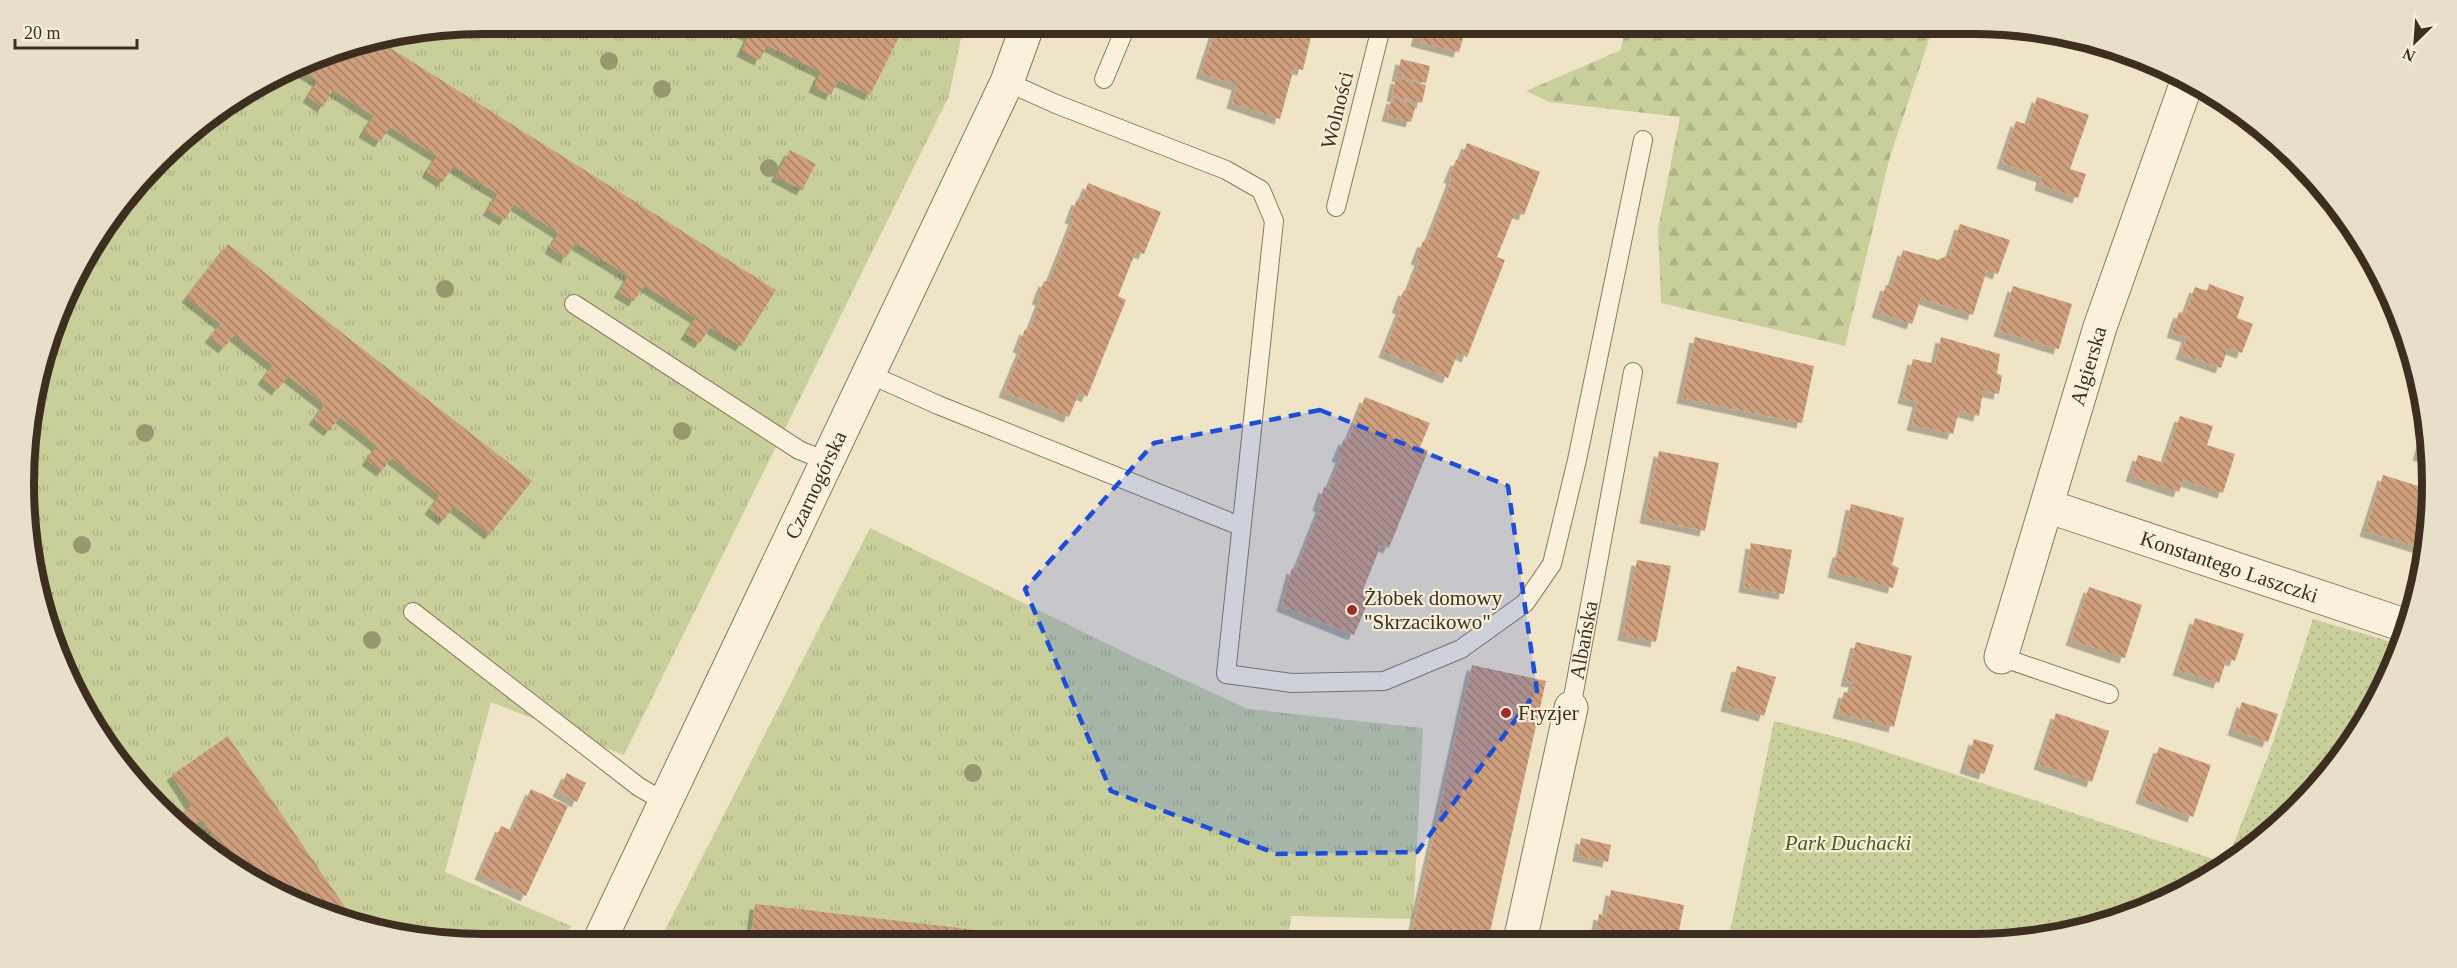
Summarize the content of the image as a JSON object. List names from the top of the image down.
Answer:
{
  "streets": {
    "street": [
      "Algierska",
      "Czarnogórska",
      "Konstantego Laszczki",
      "Albańska"
    ],
    "lane": ["Wolności"]
  },
  "crossings": [
    ["Algierska", "Konstantego Laszczki"]
  ],
  "parks": ["Park Duchacki"],
  "places": ["Żłobek domowy \"Skrzacikowo\"", "Fryzjer"],
  "scale_bar": "20 m",
  "north": "bottom left"
}
